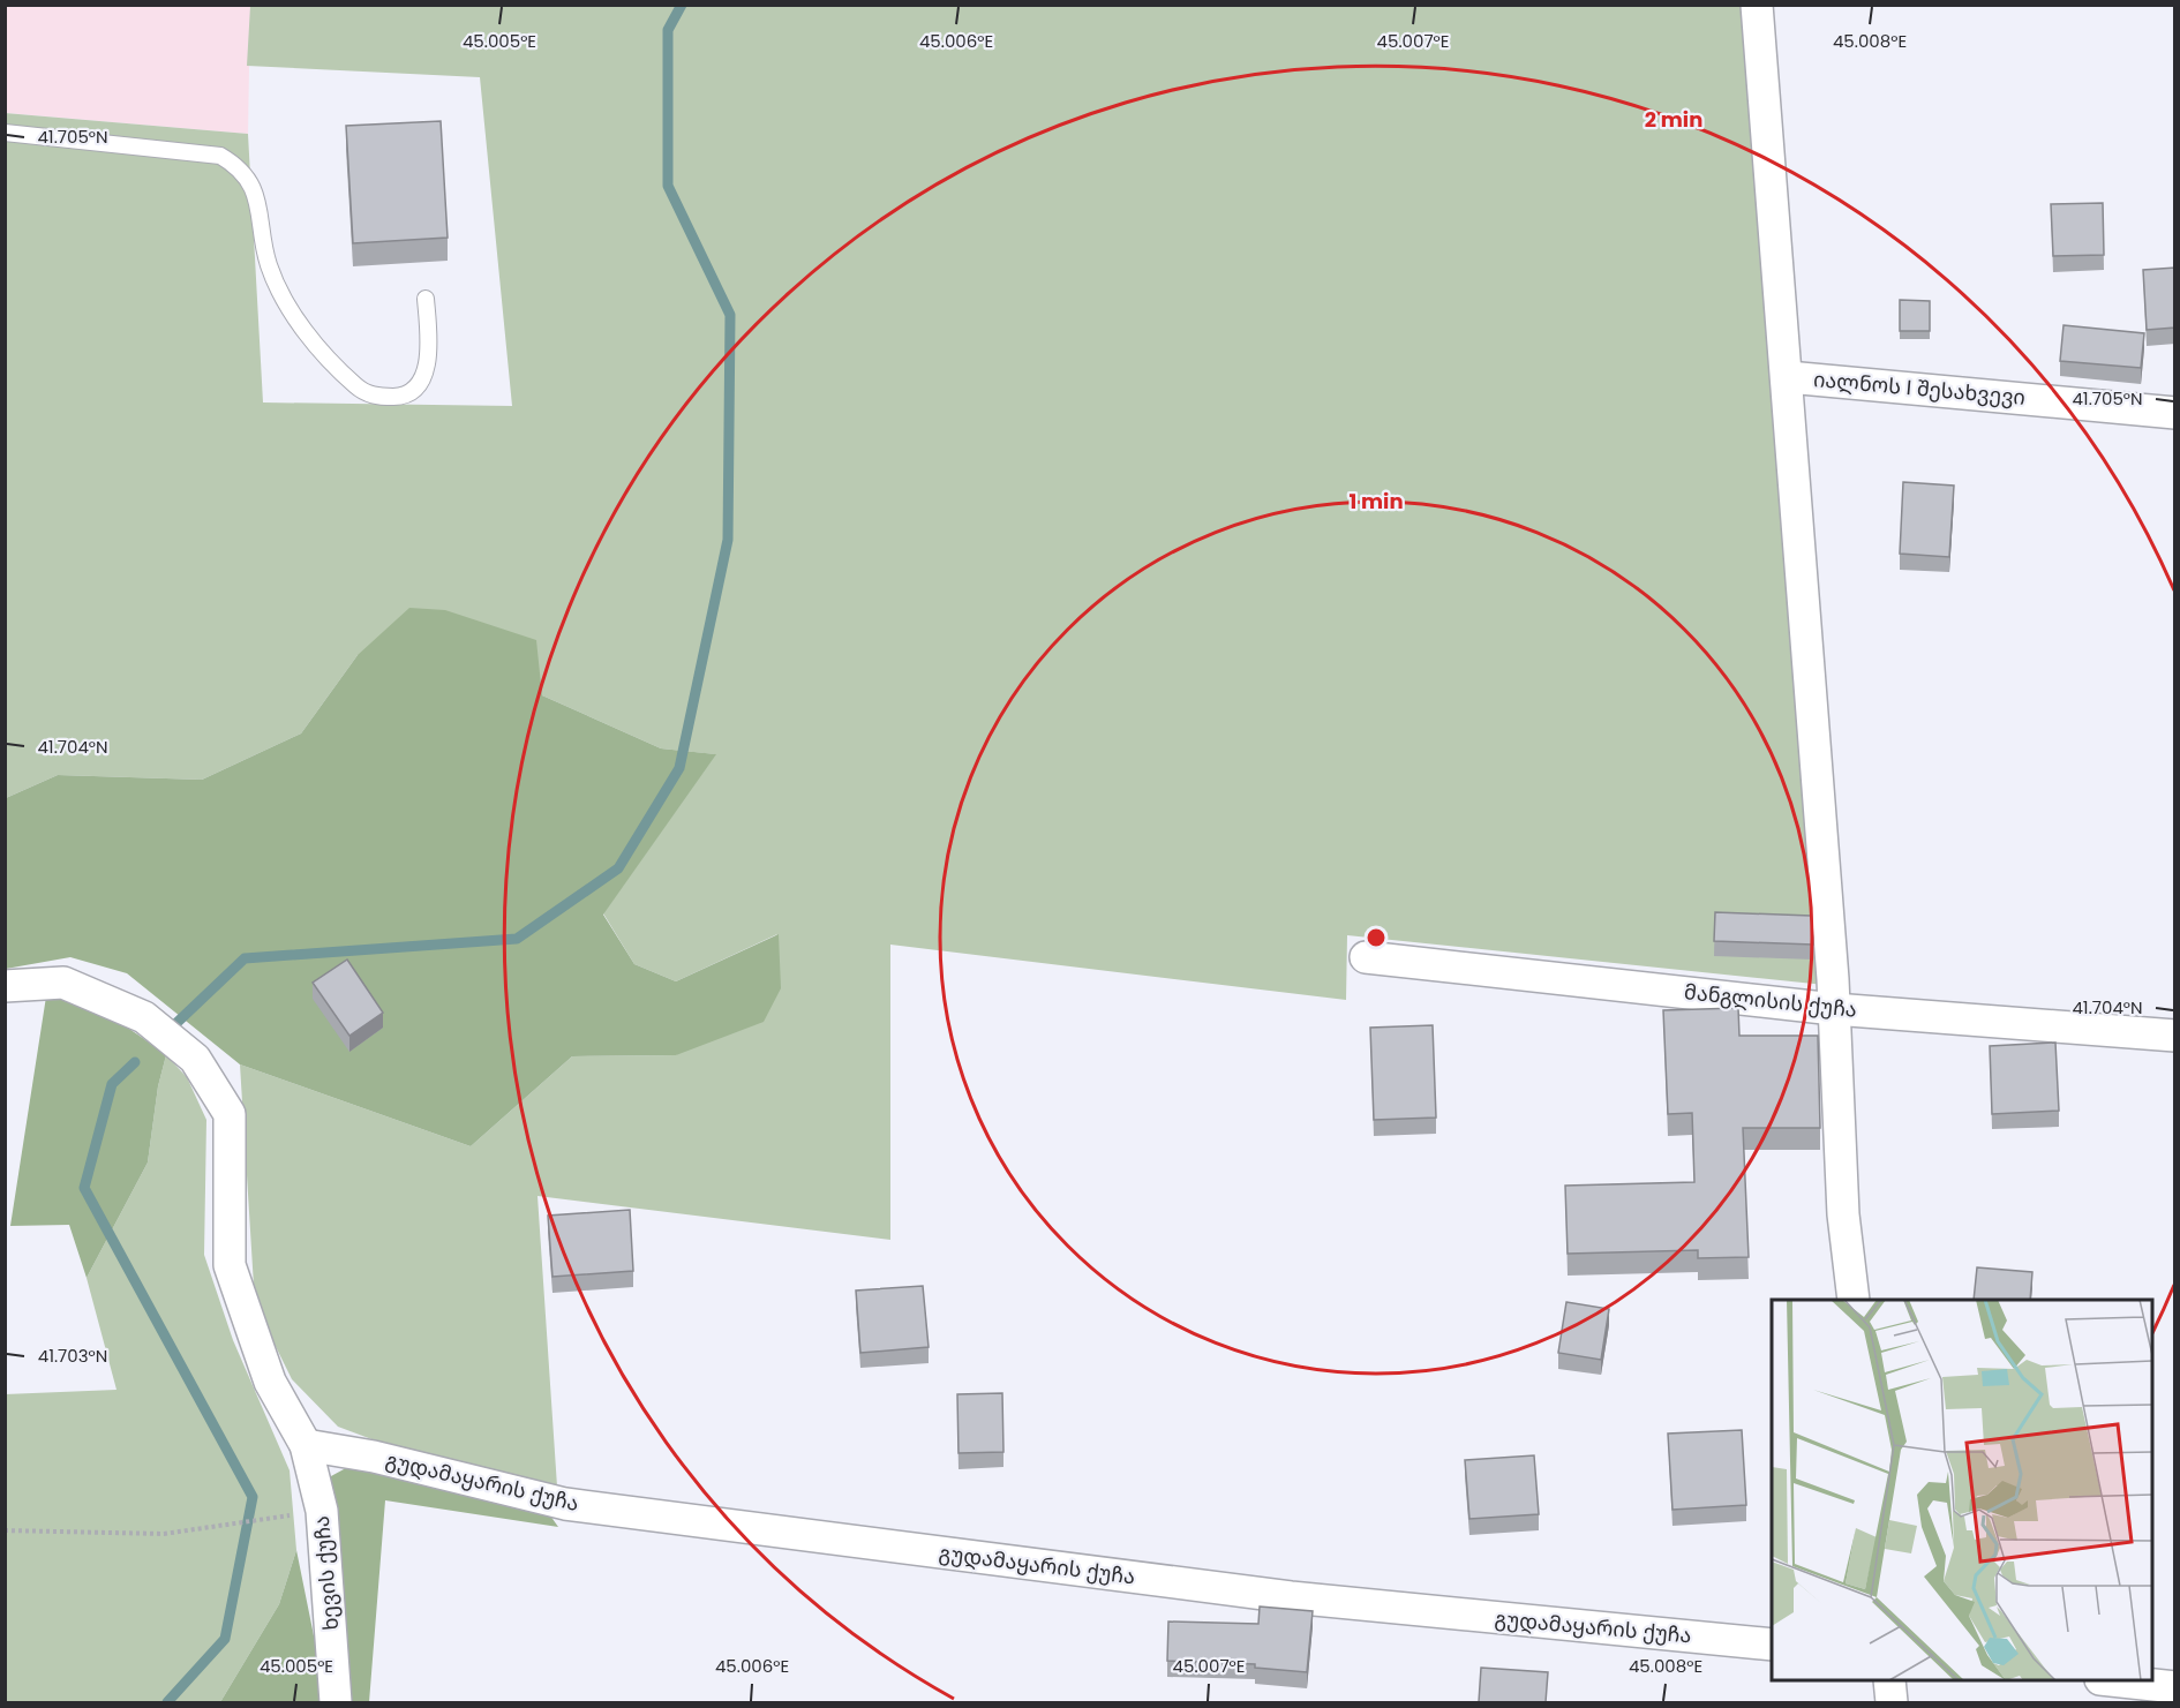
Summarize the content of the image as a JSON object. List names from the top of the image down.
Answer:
{
  "streets": {
    "street": [
      "იალნოს I შესახვევი",
      "მანგლისის ქუჩა",
      "გუდამაყარის ქუჩა",
      "ხევის ქუჩა"
    ]
  },
  "crossings": [
    ["გუდამაყარის ქუჩა", "ხევის ქუჩა"]
  ],
  "coordinates": [
    "45.005°E",
    "45.006°E",
    "45.007°E",
    "45.008°E",
    "41.705°N",
    "41.704°N",
    "41.703°N"
  ],
  "rings": ["2 min", "1 min"]
}
